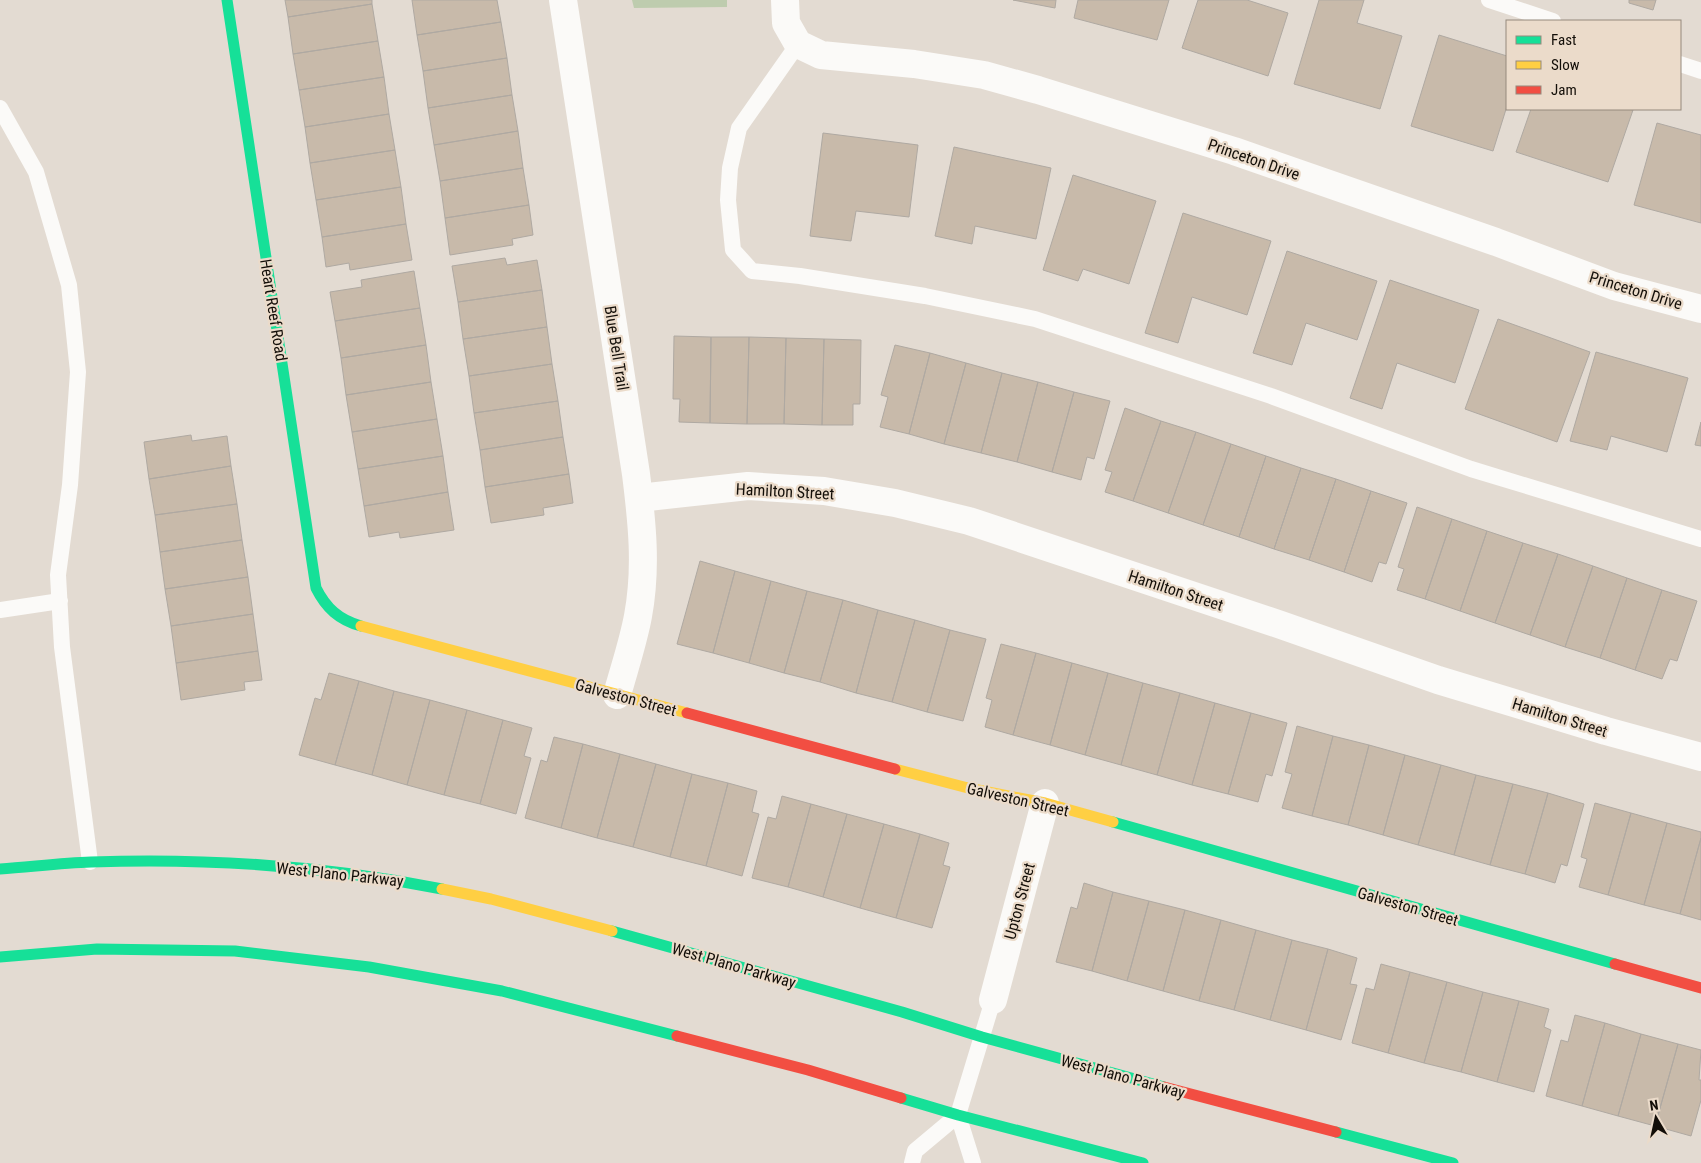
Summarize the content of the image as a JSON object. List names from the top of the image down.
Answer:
{
  "streets": {
    "main road": ["Heart Reef Road", "Galveston Street", "West Plano Parkway"],
    "street": [
      "Princeton Drive",
      "Blue Bell Trail",
      "Hamilton Street",
      "Upton Street"
    ]
  },
  "crossings": [
    ["Heart Reef Road", "Galveston Street"],
    ["Blue Bell Trail", "Hamilton Street"],
    ["Blue Bell Trail", "Galveston Street"],
    ["Galveston Street", "Upton Street"]
  ],
  "legend": ["Fast", "Slow", "Jam"],
  "north": "top"
}
